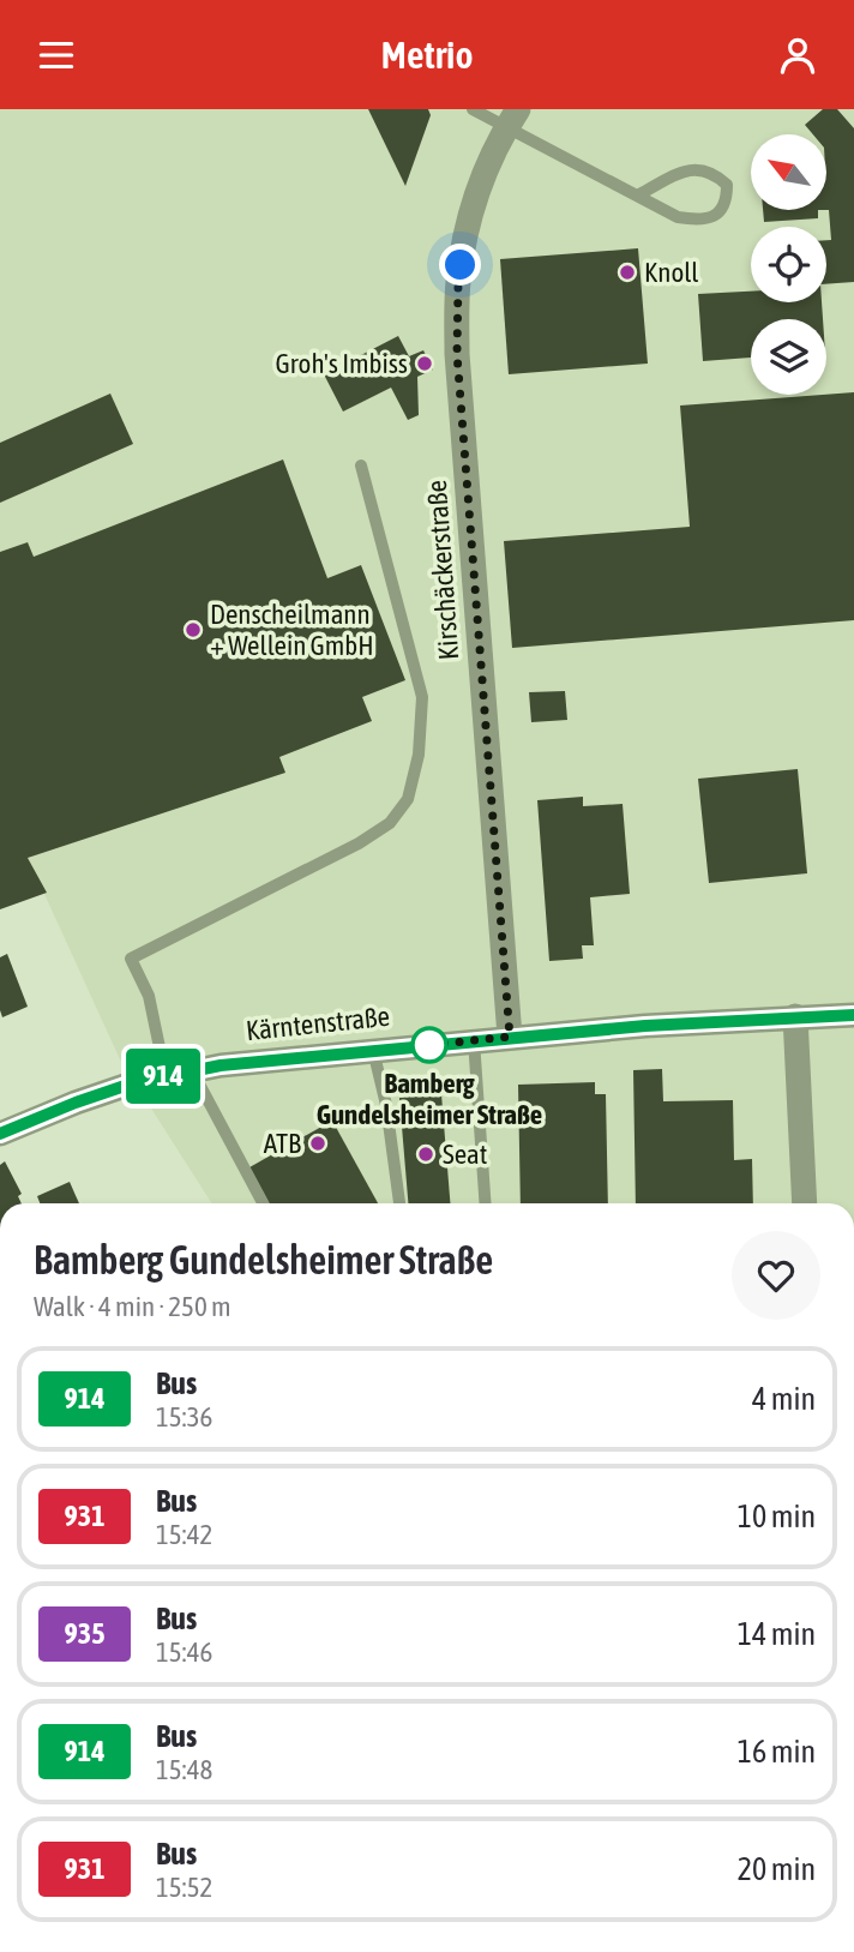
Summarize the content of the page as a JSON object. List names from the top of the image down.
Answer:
{
  "streets": {
    "street": ["Kirschäckerstraße", "Kärntenstraße"]
  },
  "crossings": [
    ["Kirschäckerstraße", "Kärntenstraße"]
  ],
  "places": [
    "Knoll",
    "Groh's Imbiss",
    "Denscheilmann + Wellein GmbH",
    "Bamberg Gundelsheimer Straße",
    "ATB",
    "Seat"
  ],
  "lines": ["bus line 914"],
  "north": "top left",
  "page": {
    "header": "Metrio",
    "on_map": "914",
    "heading": ["Bamberg Gundelsheimer Straße", "Walk · 4 min · 250 m"],
    "list": [
      {
        "mark": "914",
        "name": "Bus",
        "note": "15:36",
        "value": "4 min"
      },
      {
        "mark": "931",
        "name": "Bus",
        "note": "15:42",
        "value": "10 min"
      },
      {
        "mark": "935",
        "name": "Bus",
        "note": "15:46",
        "value": "14 min"
      },
      {
        "mark": "914",
        "name": "Bus",
        "note": "15:48",
        "value": "16 min"
      },
      {
        "mark": "931",
        "name": "Bus",
        "note": "15:52",
        "value": "20 min"
      }
    ]
  }
}
